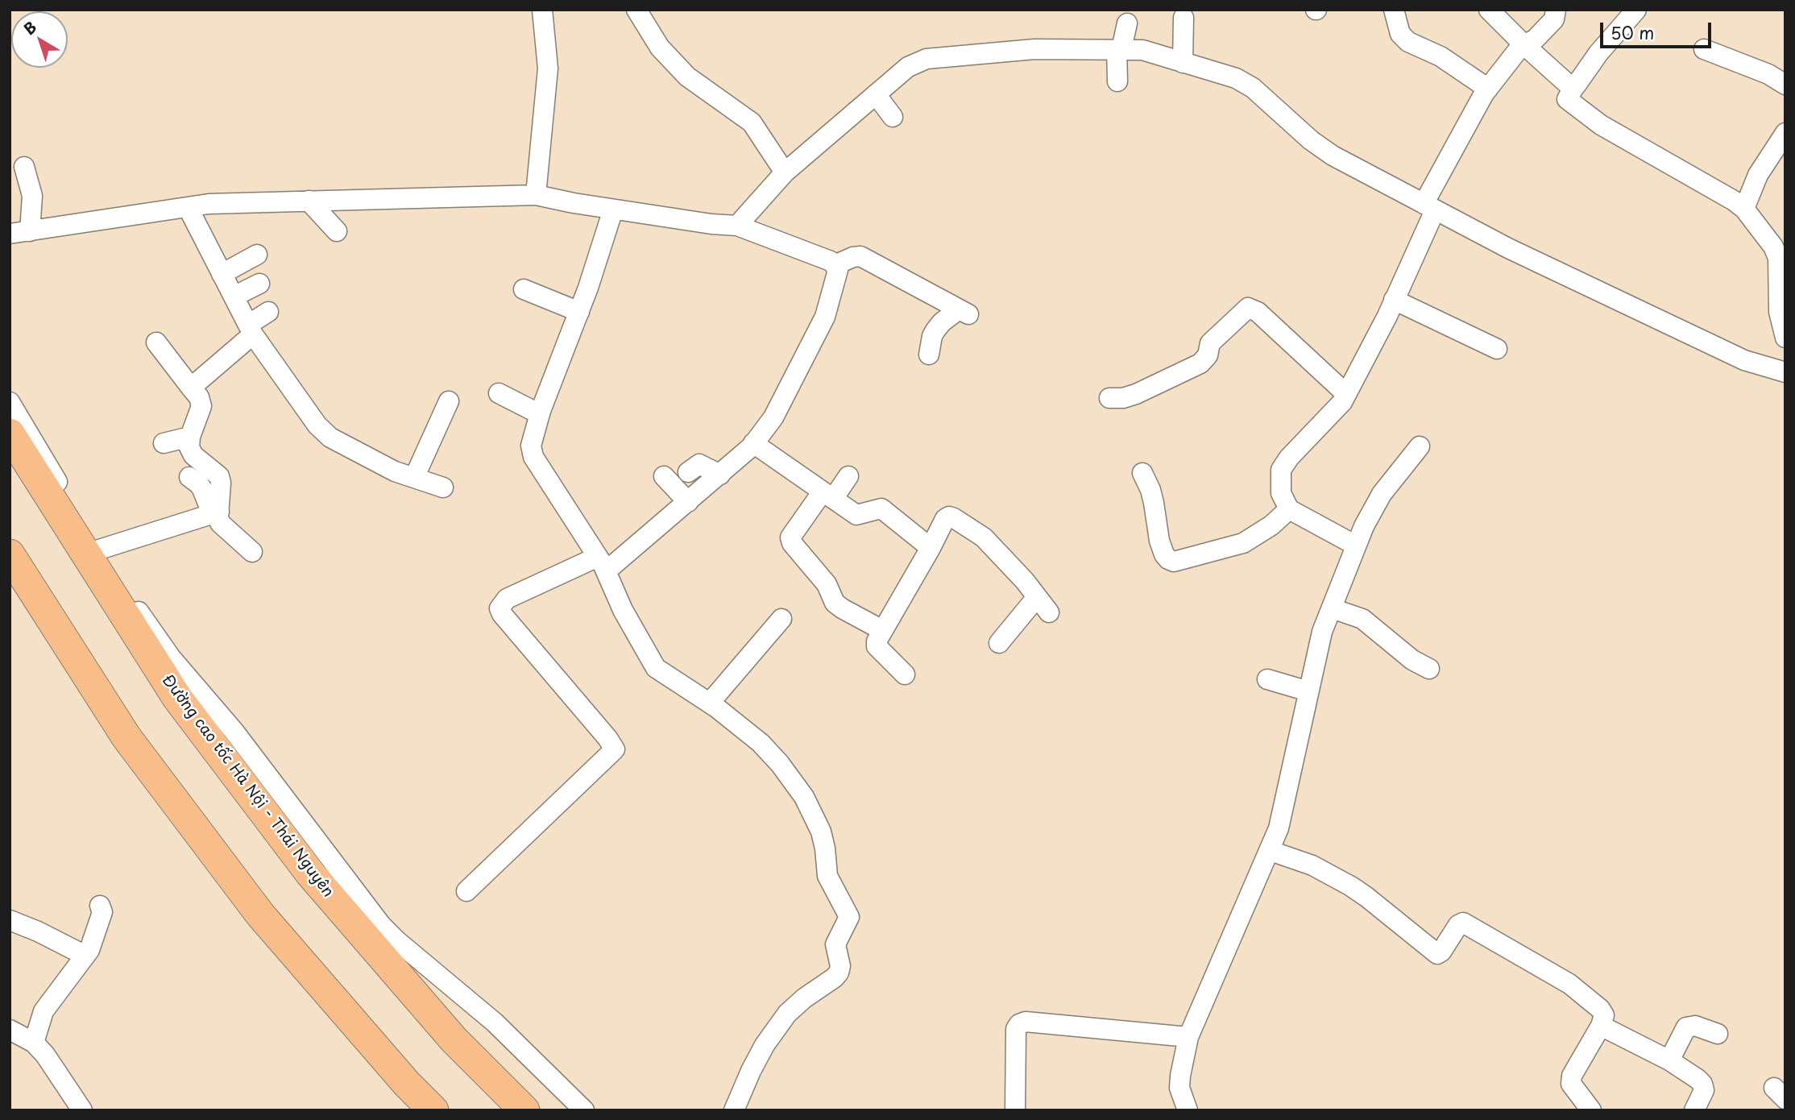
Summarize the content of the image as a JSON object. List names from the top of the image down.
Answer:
{
  "streets": {
    "highway": ["Đường cao tốc Hà Nội - Thái Nguyên"]
  },
  "scale_bar": "50 m",
  "north": "top left"
}
